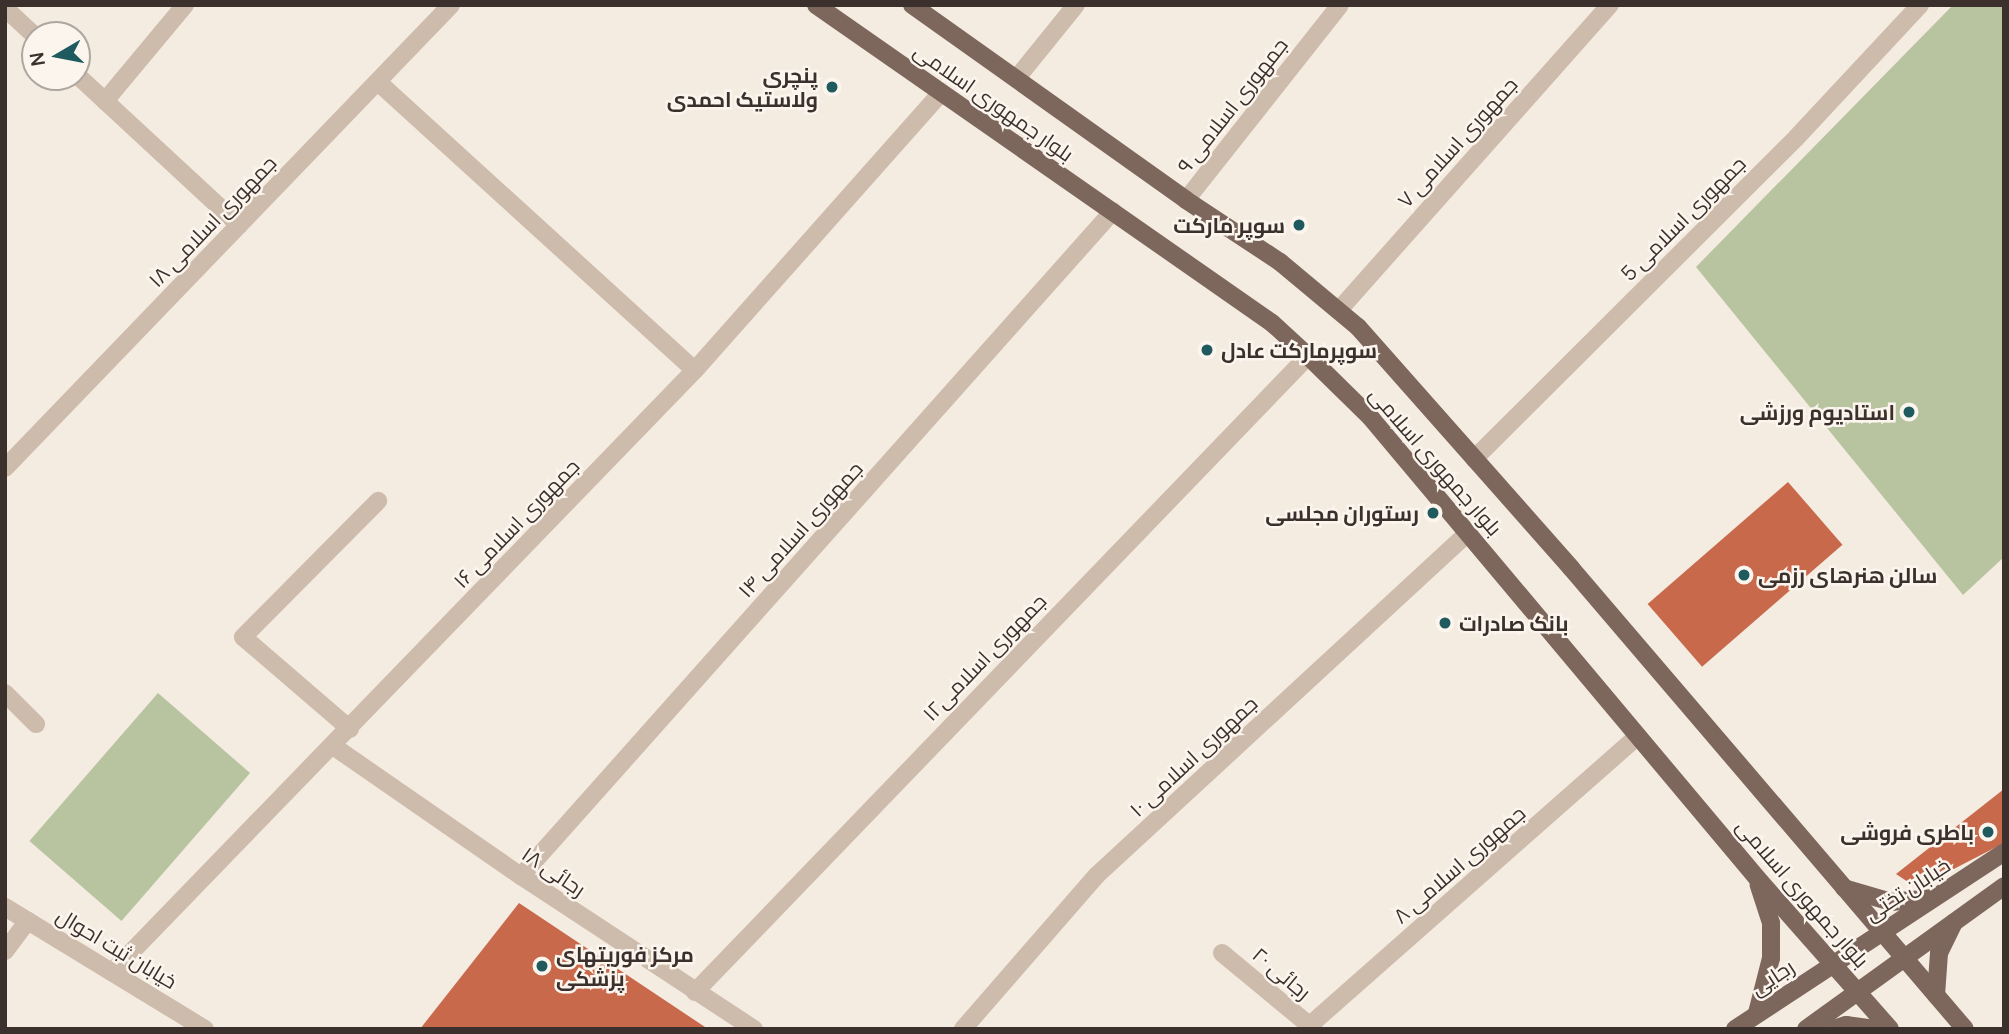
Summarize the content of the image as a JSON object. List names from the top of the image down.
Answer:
{
  "streets": {
    "main road": ["بلوار جمهوری اسلامی", "خیابان تختی", "رجایی"],
    "street": [
      "جمهوری اسلامی ۹",
      "جمهوری اسلامی ۷",
      "جمهوری اسلامی 5",
      "جمهوری اسلامی ۱۸",
      "جمهوری اسلامی ۱۶",
      "جمهوری اسلامی ۱۴",
      "جمهوری اسلامی۱۲",
      "جمهوری اسلامی ۱۰",
      "جمهوری اسلامی ۸",
      "رجائی ۱۸",
      "خیابان ثبت احوال",
      "رجائی ۲۰"
    ]
  },
  "crossings": [
    ["بلوار جمهوری اسلامی", "جمهوری اسلامی ۹"],
    ["بلوار جمهوری اسلامی", "جمهوری اسلامی ۷"],
    ["بلوار جمهوری اسلامی", "جمهوری اسلامی 5"],
    ["بلوار جمهوری اسلامی", "جمهوری اسلامی ۱۶"],
    ["بلوار جمهوری اسلامی", "جمهوری اسلامی ۱۴"],
    ["بلوار جمهوری اسلامی", "جمهوری اسلامی۱۲"],
    ["بلوار جمهوری اسلامی", "جمهوری اسلامی ۱۰"],
    ["بلوار جمهوری اسلامی", "جمهوری اسلامی ۸"],
    ["بلوار جمهوری اسلامی", "خیابان تختی"],
    ["بلوار جمهوری اسلامی", "رجایی"],
    ["جمهوری اسلامی ۱۶", "رجائی ۱۸"],
    ["جمهوری اسلامی ۱۶", "خیابان ثبت احوال"],
    ["جمهوری اسلامی ۱۴", "رجائی ۱۸"],
    ["جمهوری اسلامی۱۲", "رجائی ۱۸"],
    ["جمهوری اسلامی ۸", "رجائی ۲۰"],
    ["خیابان تختی", "رجایی"]
  ],
  "places": [
    "پنچری ولاستیک احمدی",
    "سوپر مارکت",
    "سوپرمارکت عادل",
    "استادیوم ورزشی",
    "رستوران مجلسی",
    "سالن هنرهای رزمی",
    "بانک صادرات",
    "باطری فروشی",
    "مرکز فوریتهای پزشکی"
  ],
  "north": "left"
}
